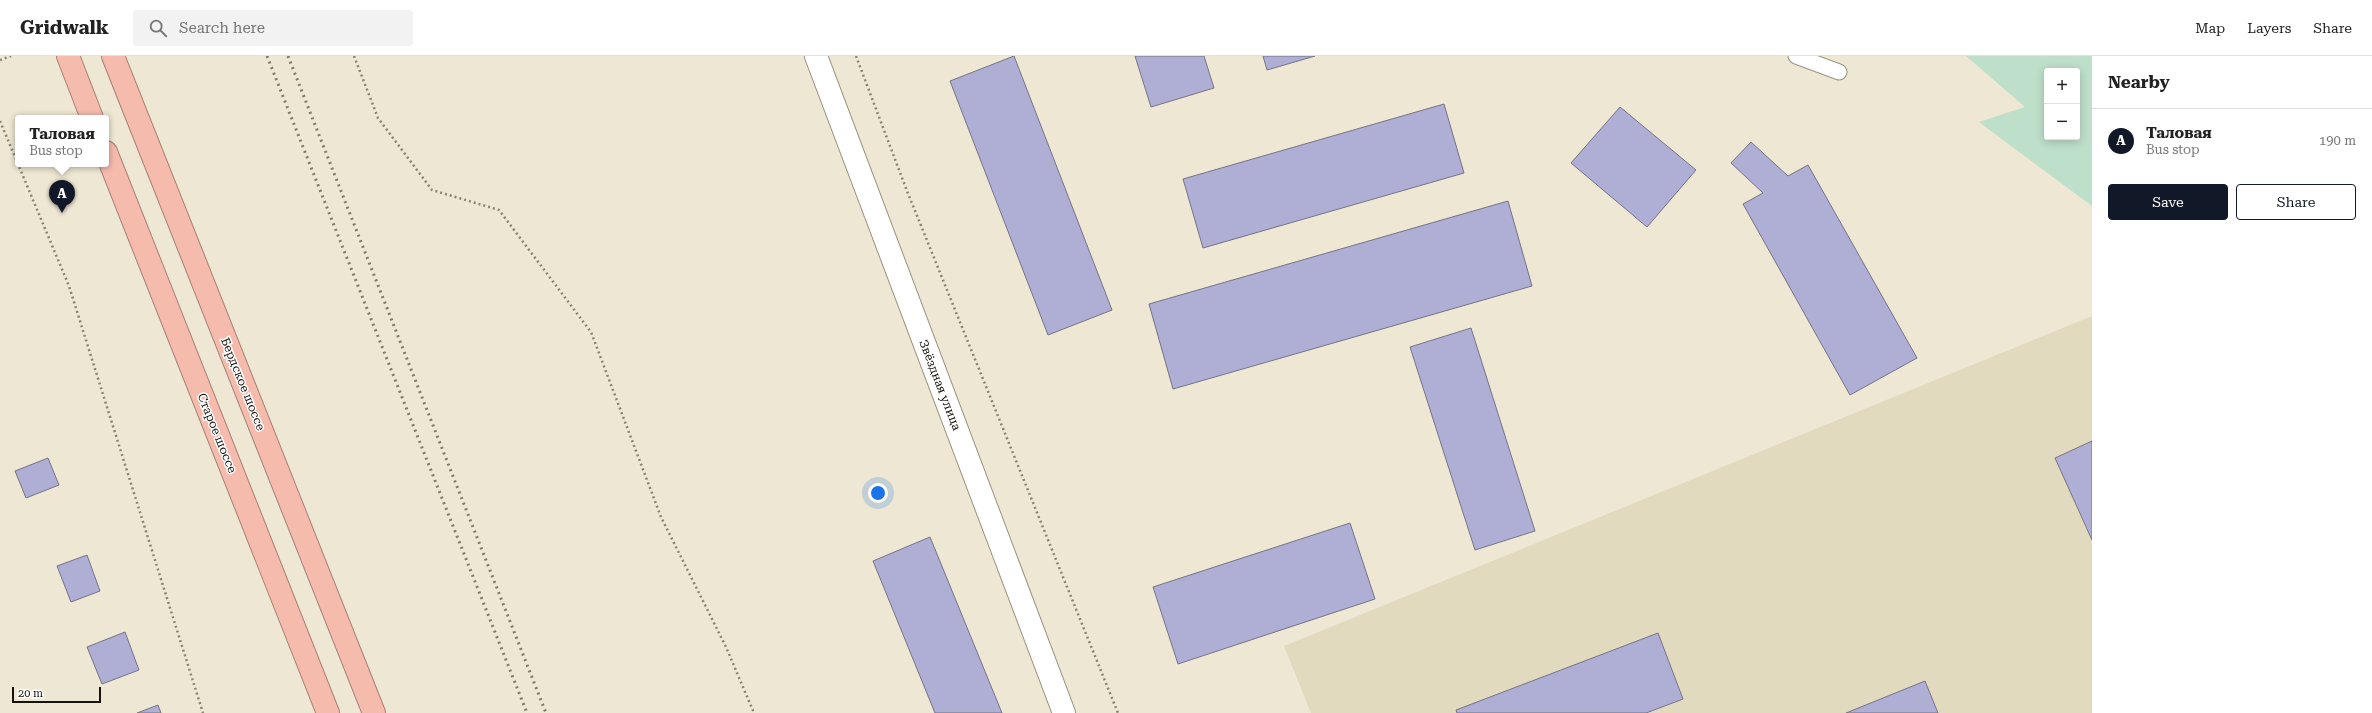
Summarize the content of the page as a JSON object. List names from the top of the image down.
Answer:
{
  "streets": {
    "highway": ["Бердское шоссе", "Старое шоссе"],
    "street": ["Звёздная улица"]
  },
  "scale_bar": "20 m",
  "page": {
    "header": "Gridwalk",
    "search": "Search here",
    "nav": ["Map", "Layers", "Share"],
    "heading": "Nearby",
    "map_buttons": ["+", "−"],
    "list": [
      {
        "mark": "A",
        "name": "Таловая",
        "note": "Bus stop",
        "value": "190 m"
      }
    ],
    "popup": ["Таловая", "Bus stop"],
    "buttons": ["Save", "Share"],
    "pins": "A",
    "scale": "20 m"
  }
}
